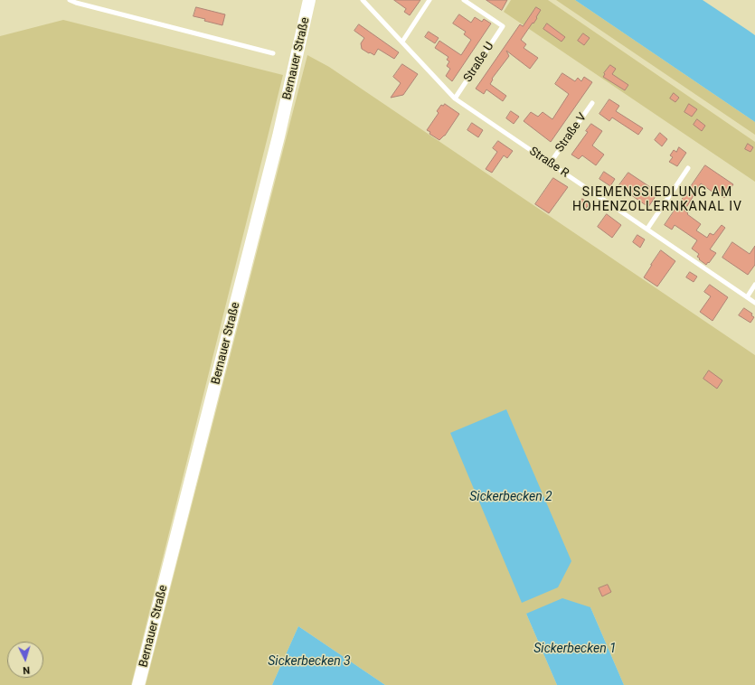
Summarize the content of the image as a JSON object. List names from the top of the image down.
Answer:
{
  "streets": {
    "main road": ["Bernauer Straße"],
    "lane": ["Straße U", "Straße V", "Straße R"]
  },
  "crossings": [
    ["Straße U", "Straße R"],
    ["Straße V", "Straße R"]
  ],
  "districts": ["SIEMENSSIEDLUNG AM HOHENZOLLERNKANAL IV"],
  "water": ["Sickerbecken 2", "Sickerbecken 1", "Sickerbecken 3"],
  "north": "bottom"
}
